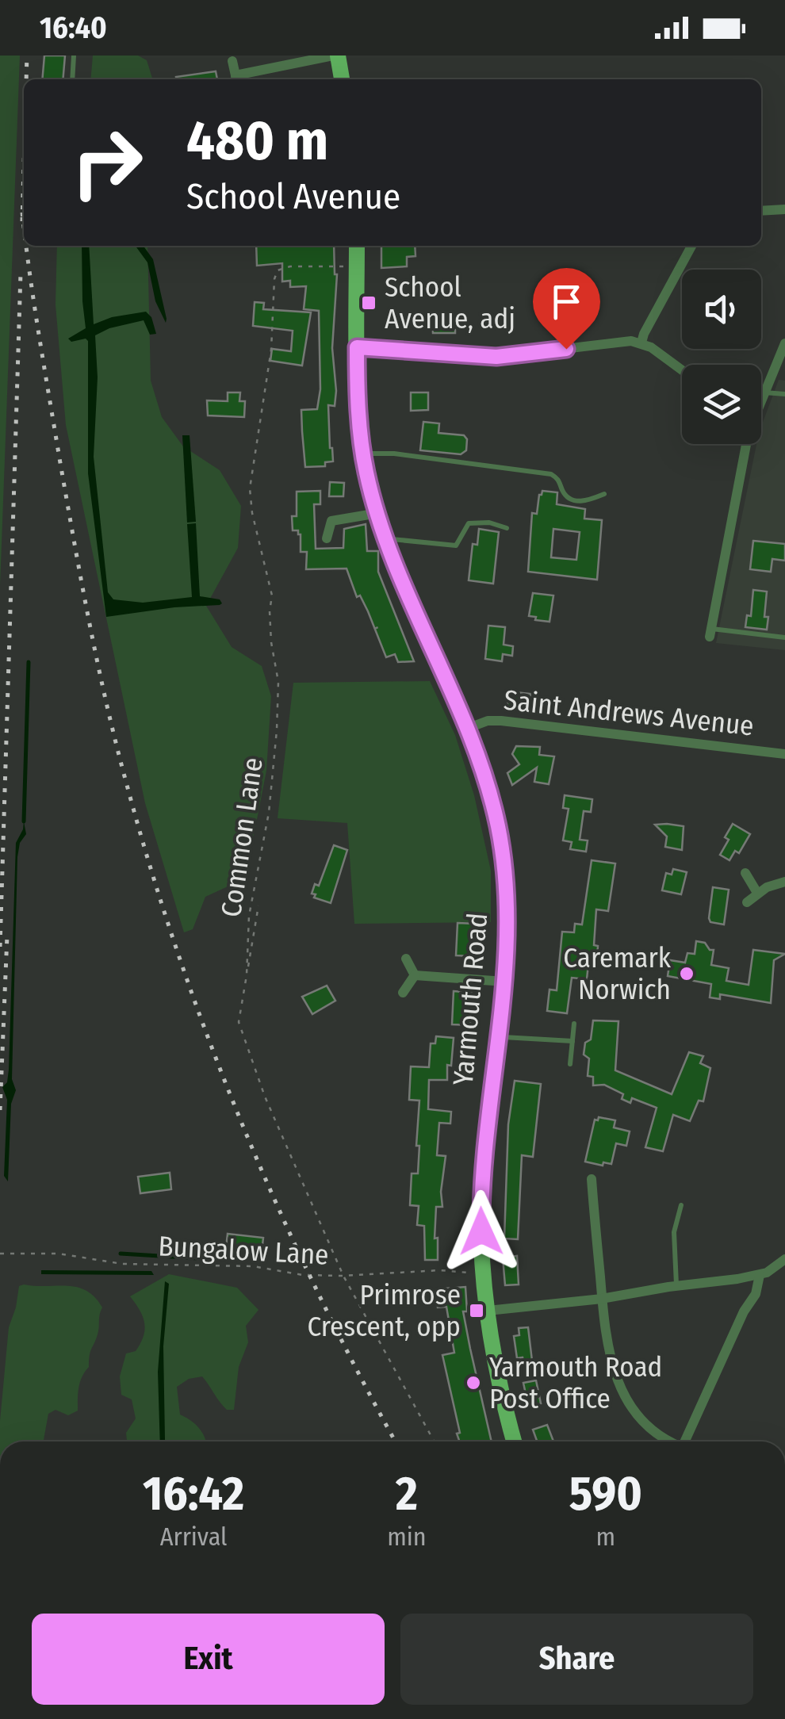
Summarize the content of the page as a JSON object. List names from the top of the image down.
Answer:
{
  "streets": {
    "main road": ["Yarmouth Road"],
    "street": ["Saint Andrews Avenue"],
    "path": ["Common Lane", "Bungalow Lane"]
  },
  "crossings": [
    ["Saint Andrews Avenue", "Yarmouth Road"],
    ["Common Lane", "Yarmouth Road"],
    ["Common Lane", "Bungalow Lane"],
    ["Yarmouth Road", "Bungalow Lane"]
  ],
  "places": {
    "transit": ["School Avenue, adj", "Primrose Crescent, opp"],
    "other": ["Caremark Norwich", "Yarmouth Road Post Office"]
  },
  "page": {
    "status": "16:40",
    "turn": ["480 m", "School Avenue"],
    "eta": [
      "16:42",
      "Arrival",
      "2",
      "min",
      "590",
      "m"
    ],
    "buttons": ["Exit", "Share"]
  }
}
